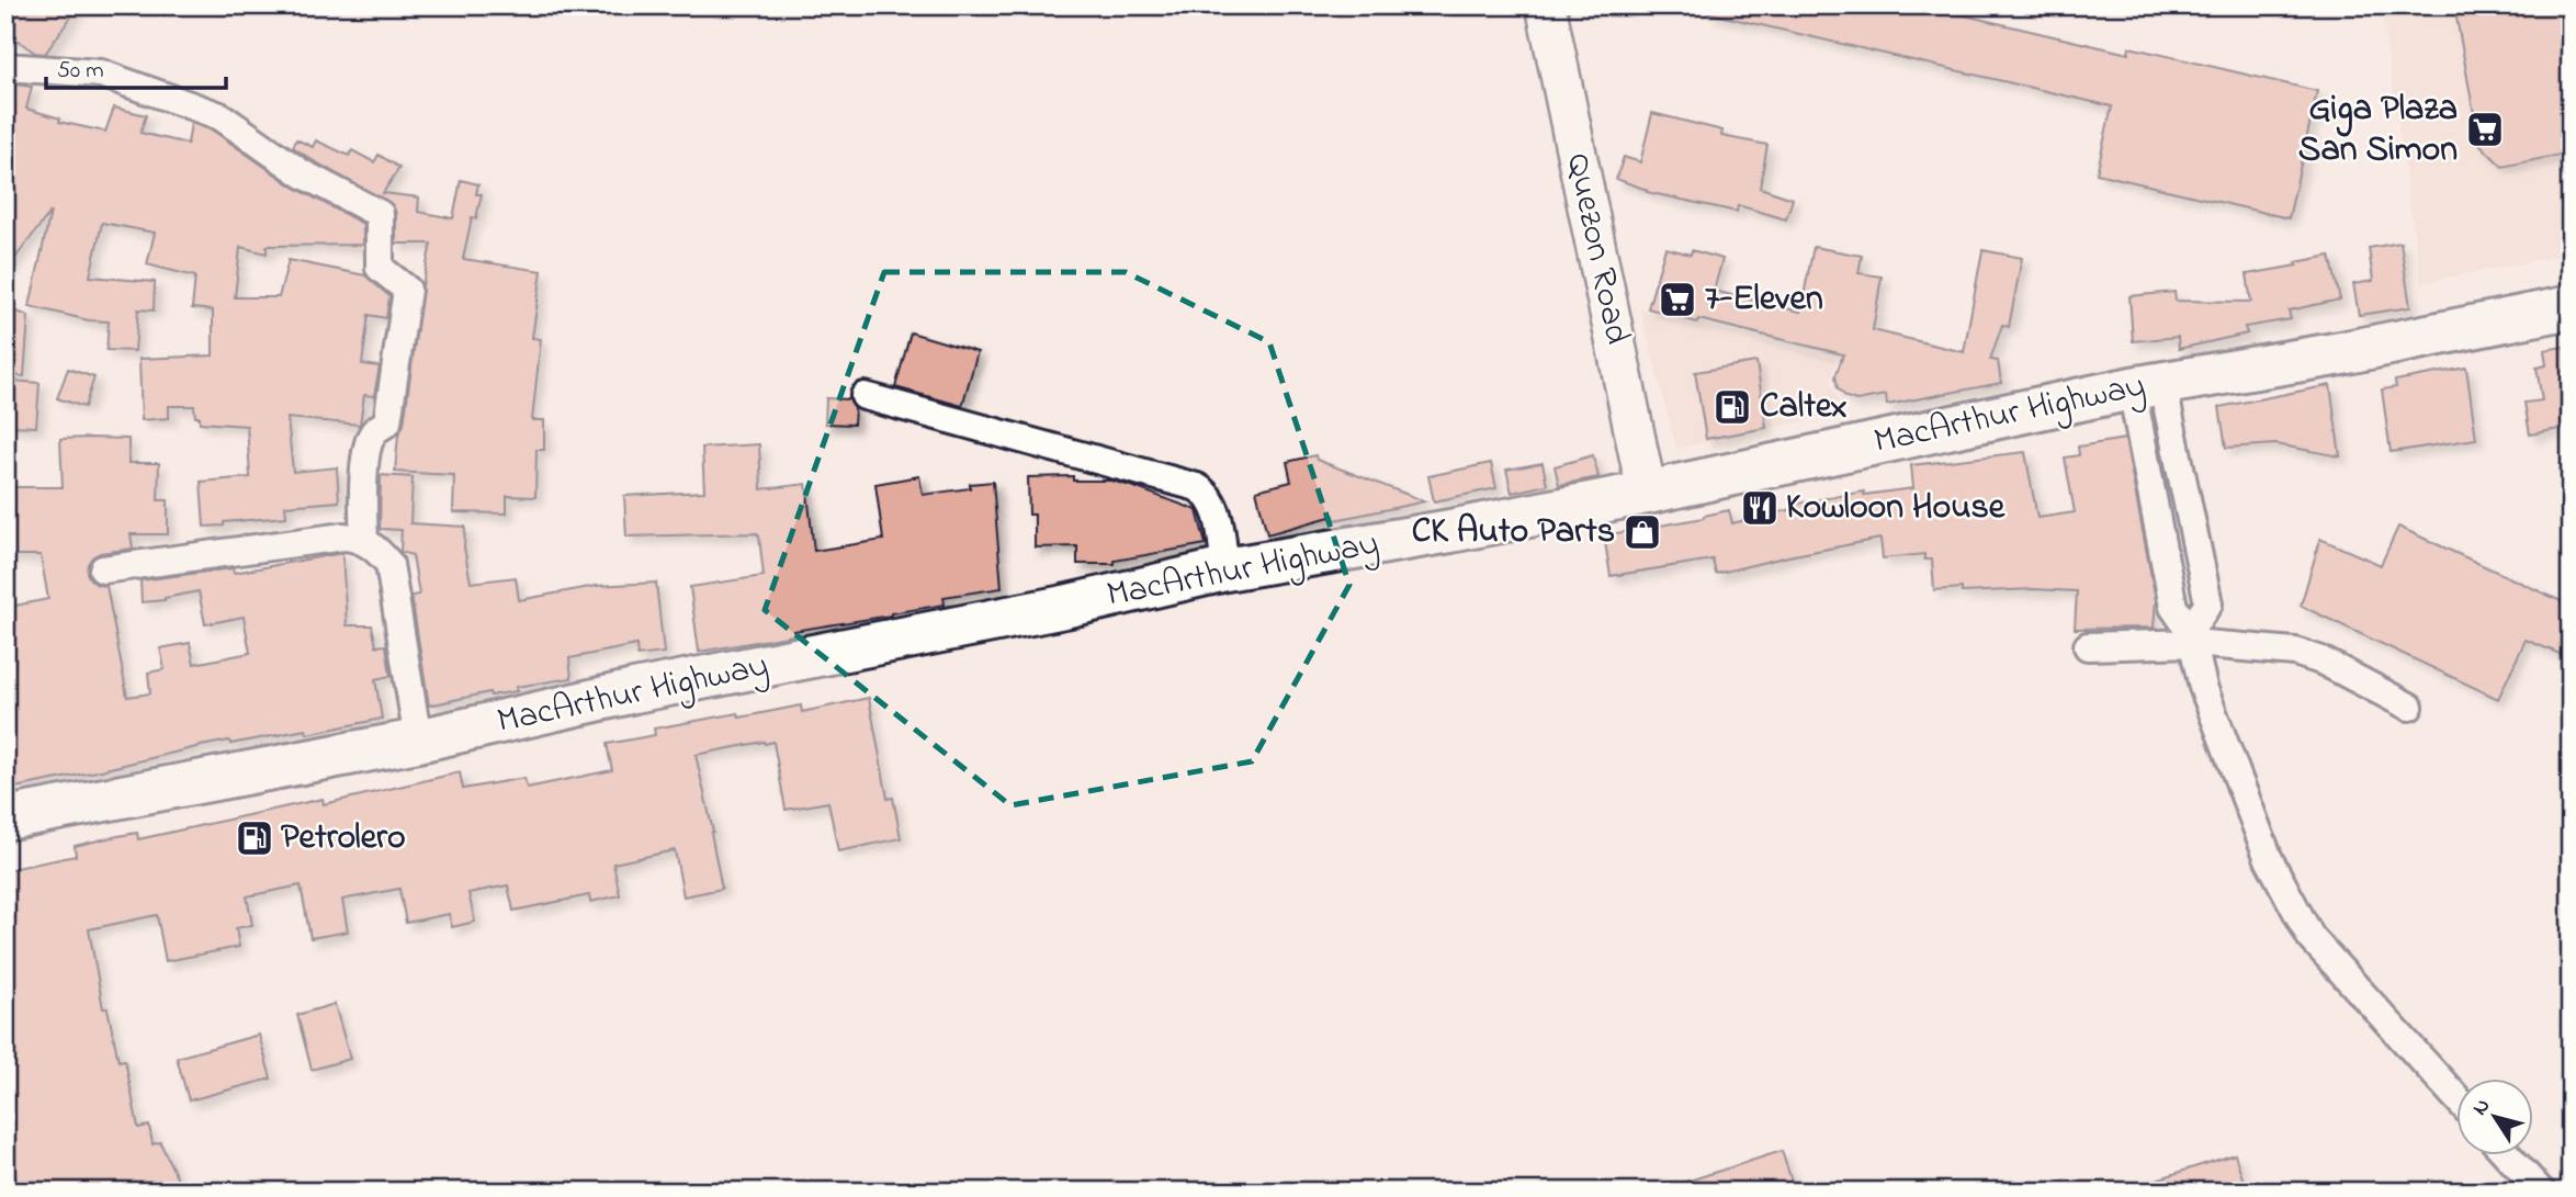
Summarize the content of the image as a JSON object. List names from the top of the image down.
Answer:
{
  "streets": {
    "highway": ["MacArthur Highway"],
    "main road": ["Quezon Road"]
  },
  "crossings": [
    ["Quezon Road", "MacArthur Highway"]
  ],
  "places": {
    "supermarket": ["Giga Plaza San Simon", "7-Eleven"],
    "fuel station": ["Caltex", "Petrolero"],
    "restaurant": ["Kowloon House"],
    "shop": ["CK Auto Parts"]
  },
  "scale_bar": "50 m",
  "north": "top left"
}
